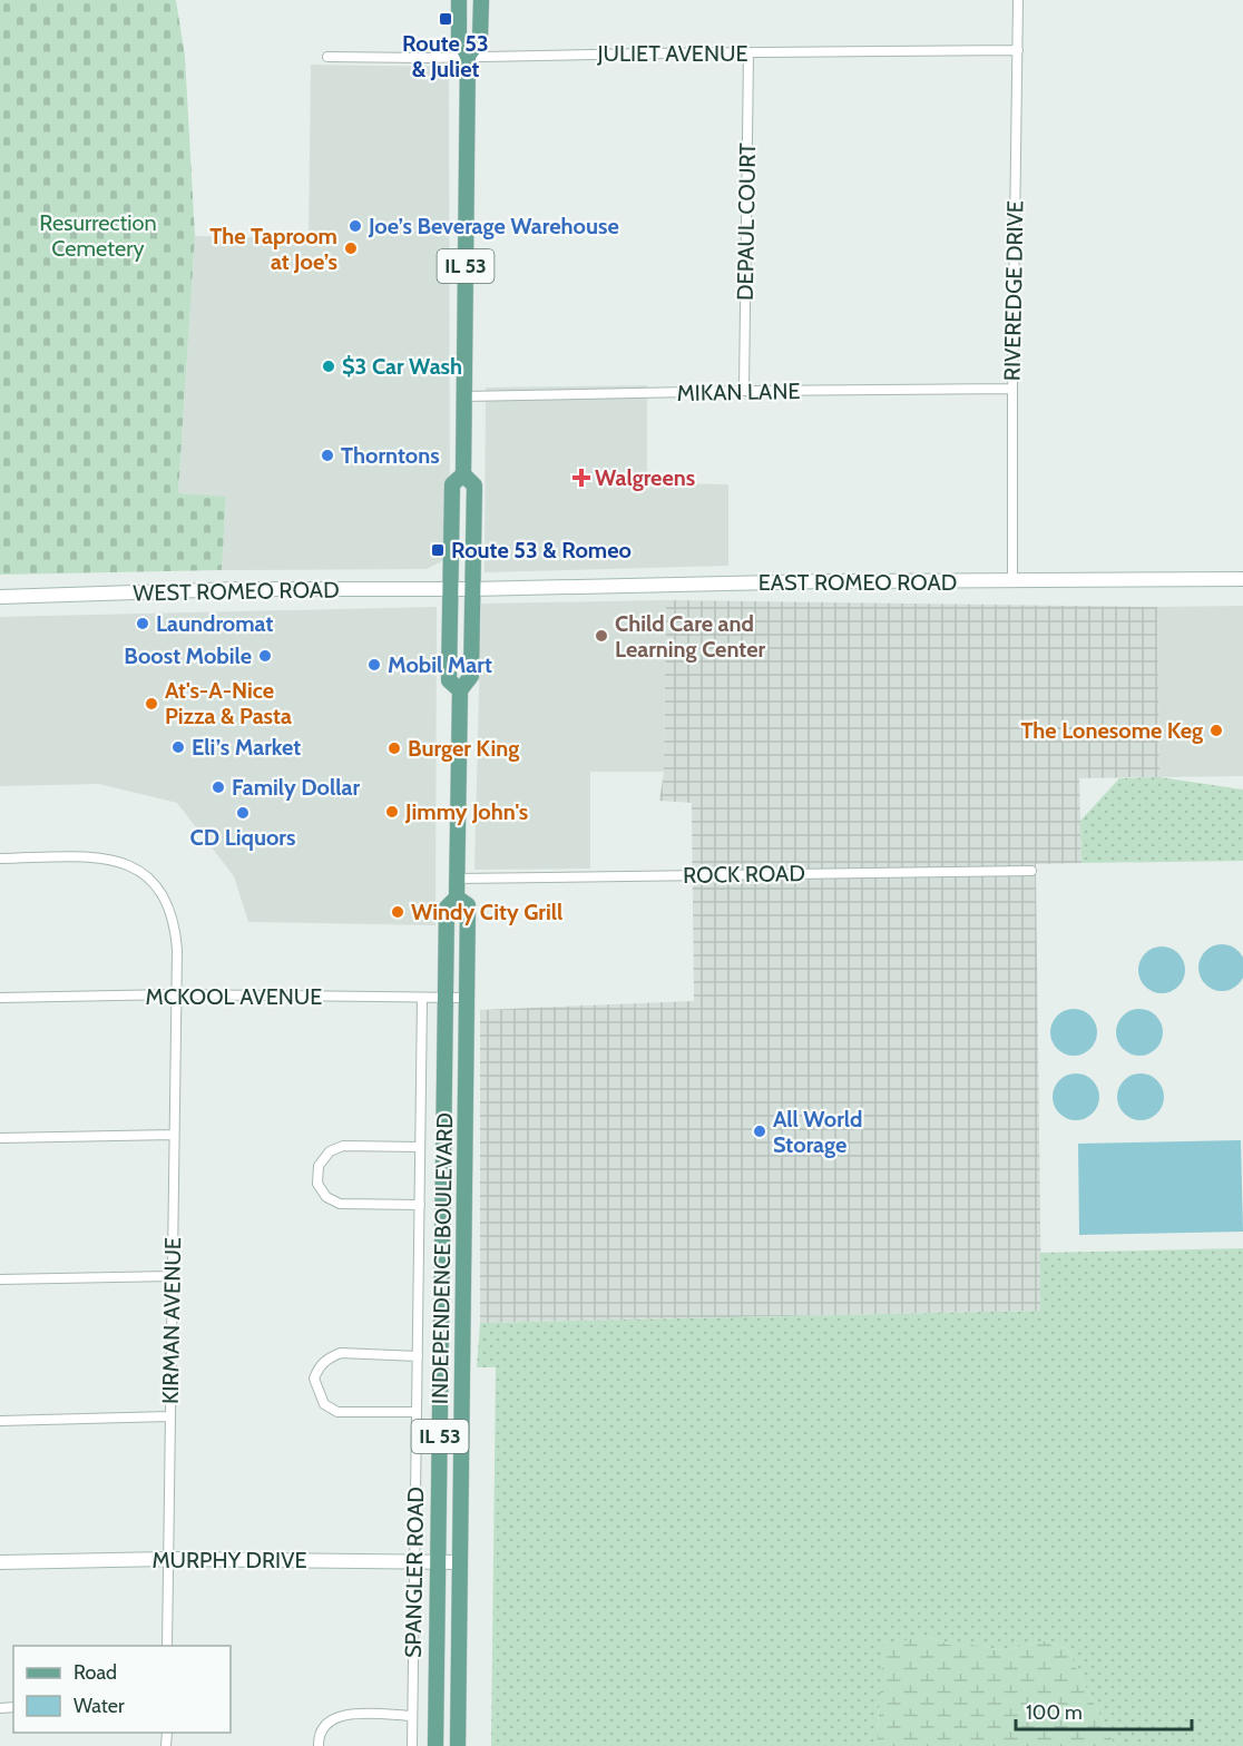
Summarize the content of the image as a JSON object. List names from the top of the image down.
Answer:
{
  "streets": {
    "main road": [
      "IL 53",
      "EAST ROMEO ROAD",
      "WEST ROMEO ROAD",
      "INDEPENDENCE BOULEVARD",
      "MURPHY DRIVE"
    ],
    "street": [
      "JULIET AVENUE",
      "DEPAUL COURT",
      "RIVEREDGE DRIVE",
      "MIKAN LANE",
      "ROCK ROAD",
      "MCKOOL AVENUE",
      "KIRMAN AVENUE",
      "SPANGLER ROAD"
    ]
  },
  "crossings": [
    ["JULIET AVENUE", "DEPAUL COURT"],
    ["JULIET AVENUE", "RIVEREDGE DRIVE"],
    ["JULIET AVENUE", "INDEPENDENCE BOULEVARD"],
    ["DEPAUL COURT", "MIKAN LANE"],
    ["RIVEREDGE DRIVE", "MIKAN LANE"],
    ["RIVEREDGE DRIVE", "EAST ROMEO ROAD"],
    ["MIKAN LANE", "INDEPENDENCE BOULEVARD"],
    ["EAST ROMEO ROAD", "WEST ROMEO ROAD"],
    ["EAST ROMEO ROAD", "INDEPENDENCE BOULEVARD"],
    ["WEST ROMEO ROAD", "INDEPENDENCE BOULEVARD"],
    ["ROCK ROAD", "INDEPENDENCE BOULEVARD"],
    ["MCKOOL AVENUE", "INDEPENDENCE BOULEVARD"],
    ["MCKOOL AVENUE", "KIRMAN AVENUE"],
    ["MCKOOL AVENUE", "SPANGLER ROAD"],
    ["INDEPENDENCE BOULEVARD", "MURPHY DRIVE"],
    ["KIRMAN AVENUE", "MURPHY DRIVE"],
    ["MURPHY DRIVE", "SPANGLER ROAD"]
  ],
  "parks": ["Resurrection Cemetery"],
  "places": {
    "transit": ["Route 53 & Juliet", "Route 53 & Romeo"],
    "other": [
      "Joe’s Beverage Warehouse",
      "The Taproom at Joe’s",
      "$3 Car Wash",
      "Thorntons",
      "Laundromat",
      "Child Care and Learning Center",
      "Boost Mobile",
      "Mobil Mart",
      "At's-A-Nice Pizza & Pasta",
      "The Lonesome Keg",
      "Eli’s Market",
      "Burger King",
      "Family Dollar",
      "Jimmy John's",
      "CD Liquors",
      "Windy City Grill",
      "All World Storage"
    ],
    "health": ["Walgreens"]
  },
  "legend": ["Road", "Water"],
  "scale_bar": "100 m"
}
